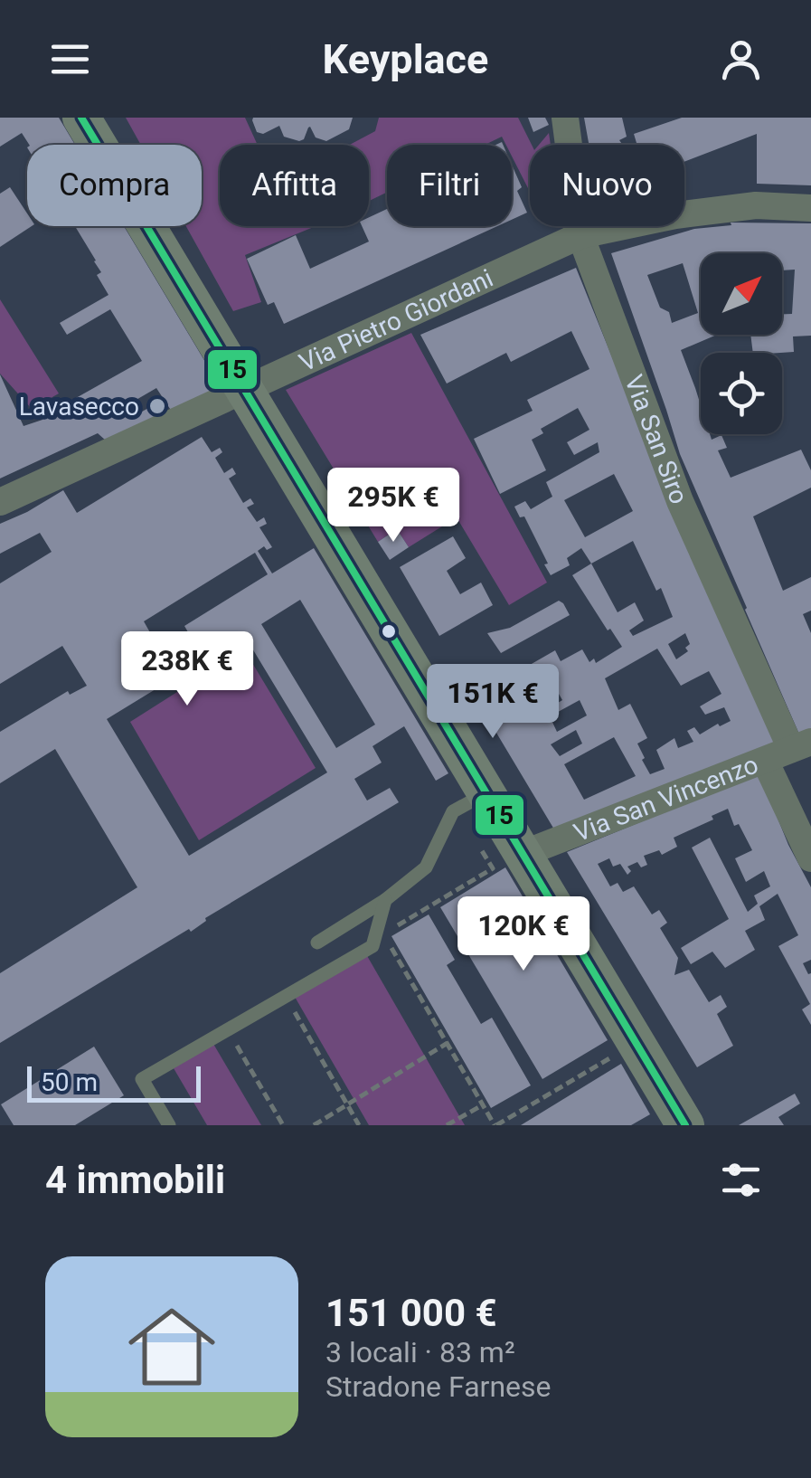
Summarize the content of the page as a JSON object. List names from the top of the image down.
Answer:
{
  "streets": {
    "street": ["Via Pietro Giordani", "Via San Siro", "Via San Vincenzo"]
  },
  "crossings": [
    ["Via Pietro Giordani", "Via San Siro"],
    ["Via San Siro", "Via San Vincenzo"]
  ],
  "places": ["Lavasecco"],
  "lines": ["transit line 15"],
  "scale_bar": "50 m",
  "north": "top right",
  "page": {
    "header": "Keyplace",
    "chip": [
      "Compra",
      "Affitta",
      "Filtri",
      "Nuovo"
    ],
    "price": [
      "295K €",
      "238K €",
      "151K €",
      "120K €"
    ],
    "scale": "50 m",
    "heading": "4 immobili",
    "list": [
      {
        "name": "151 000 €",
        "note": "3 locali · 83 m² · Stradone Farnese"
      }
    ]
  }
}
